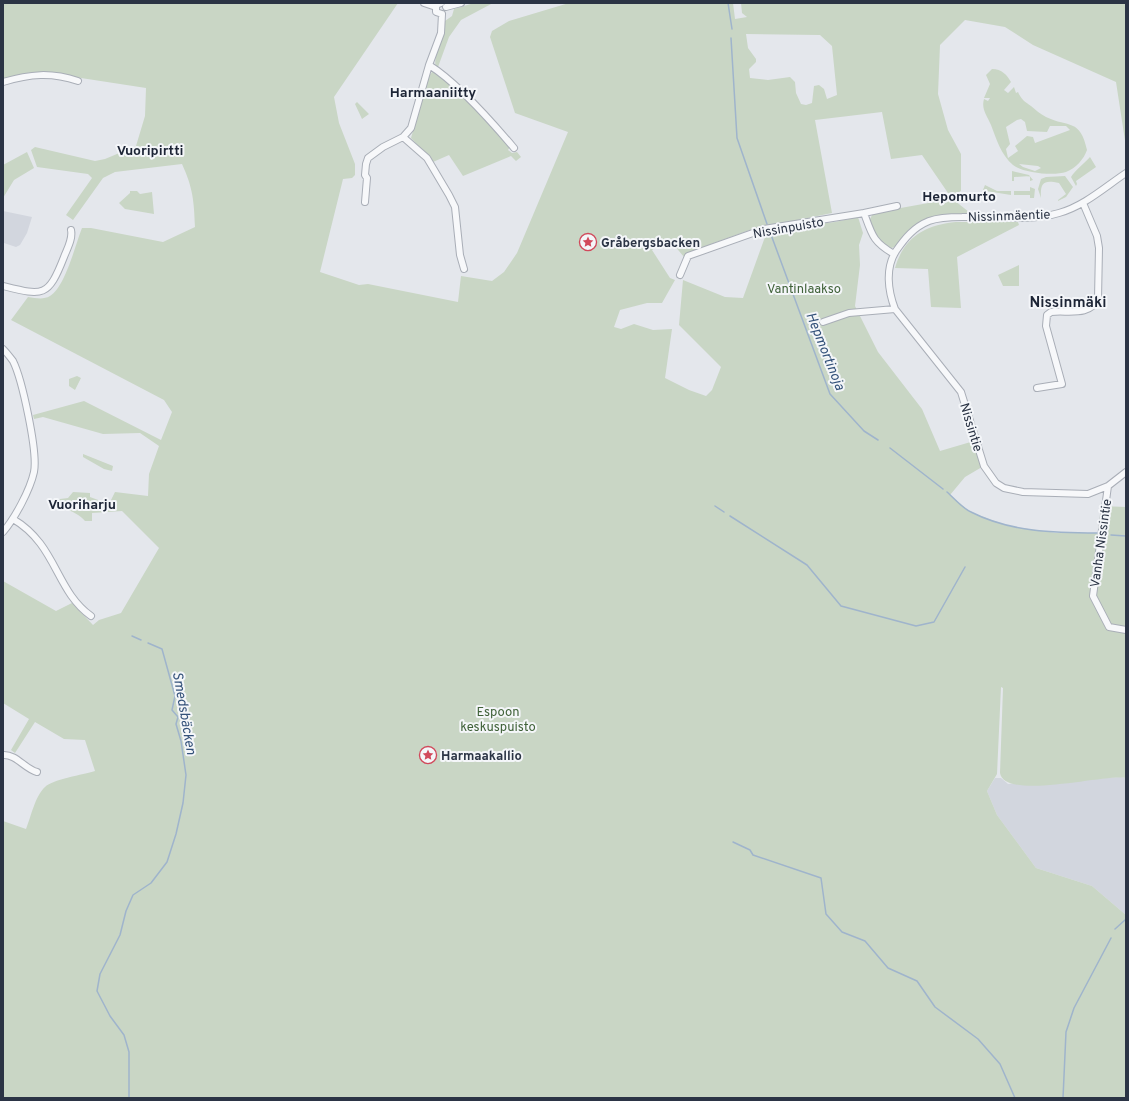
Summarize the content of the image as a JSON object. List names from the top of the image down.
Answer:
{
  "streets": {
    "street": [
      "Nissinmäentie",
      "Nissinpuisto",
      "Nissintie",
      "Vanha Nissintie"
    ]
  },
  "crossings": [
    ["Nissinmäentie", "Nissintie"],
    ["Nissintie", "Vanha Nissintie"]
  ],
  "districts": [
    "Harmaaniitty",
    "Vuoripirtti",
    "Hepomurto",
    "Nissinmäki",
    "Vuoriharju"
  ],
  "water": ["Hepmortinoja", "Smedsbäcken"],
  "parks": ["Vantinlaakso", "Espoon keskuspuisto"],
  "places": {
    "place": ["Gråbergsbacken", "Harmaakallio"]
  }
}
